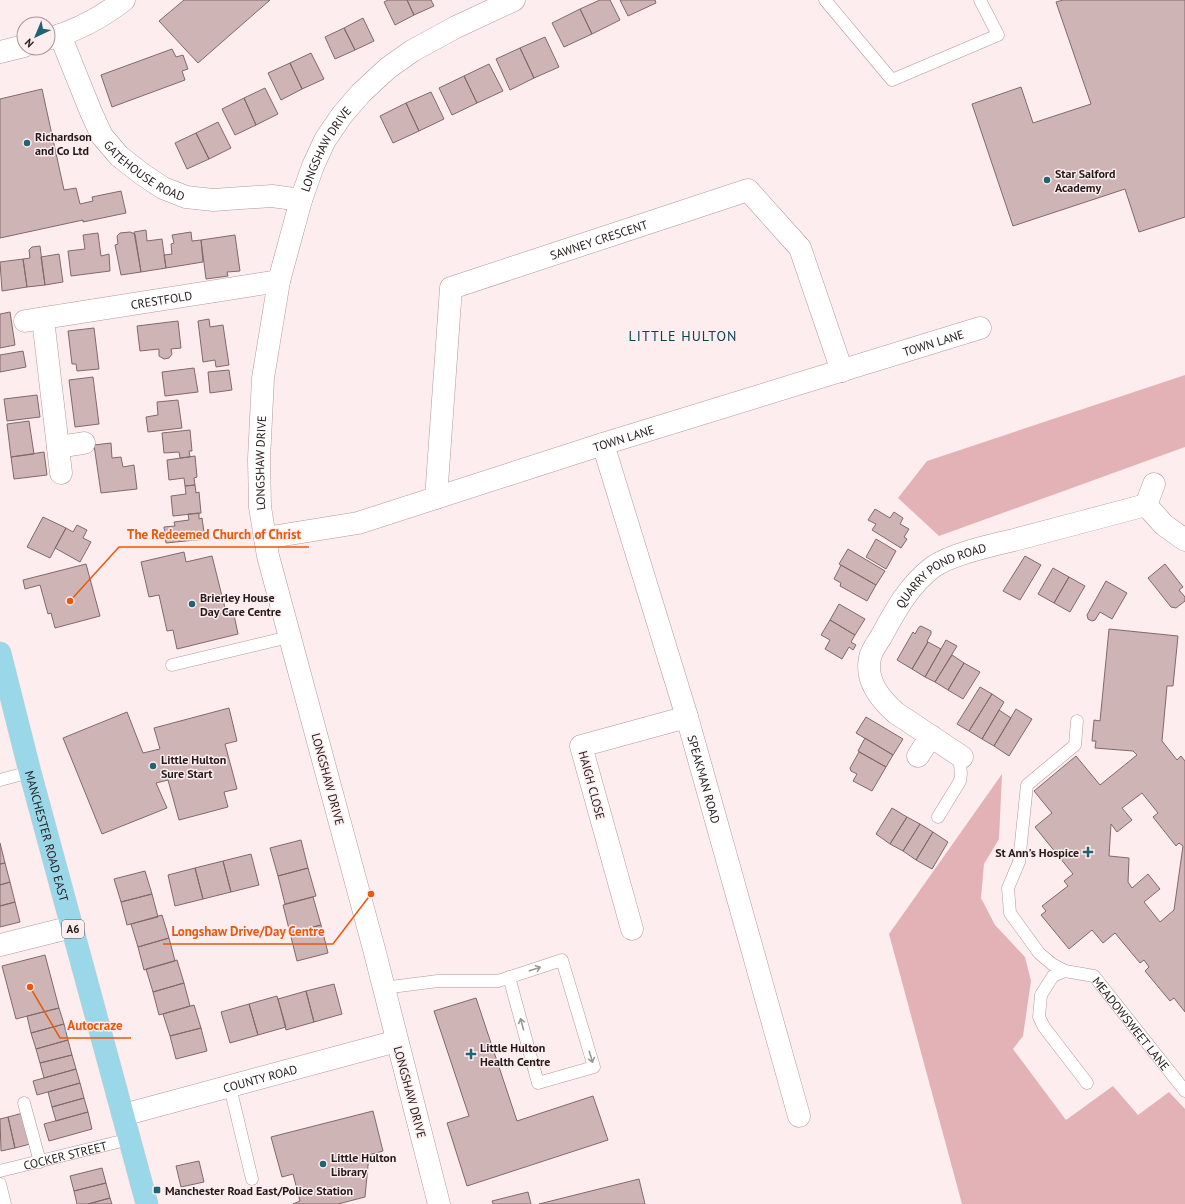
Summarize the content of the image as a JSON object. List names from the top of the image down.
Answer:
{
  "streets": {
    "main road": ["MANCHESTER ROAD EAST", "A6"],
    "street": [
      "LONGSHAW DRIVE",
      "GATEHOUSE ROAD",
      "SAWNEY CRESCENT",
      "CRESTFOLD",
      "TOWN LANE",
      "QUARRY POND ROAD",
      "SPEAKMAN ROAD",
      "HAIGH CLOSE",
      "COUNTY ROAD"
    ],
    "lane": ["MEADOWSWEET LANE", "COCKER STREET"]
  },
  "crossings": [
    ["LONGSHAW DRIVE", "GATEHOUSE ROAD"],
    ["LONGSHAW DRIVE", "CRESTFOLD"],
    ["LONGSHAW DRIVE", "TOWN LANE"],
    ["LONGSHAW DRIVE", "COUNTY ROAD"],
    ["SAWNEY CRESCENT", "TOWN LANE"],
    ["TOWN LANE", "SPEAKMAN ROAD"],
    ["SPEAKMAN ROAD", "HAIGH CLOSE"],
    ["MANCHESTER ROAD EAST", "COUNTY ROAD"],
    ["MANCHESTER ROAD EAST", "COCKER STREET"]
  ],
  "districts": ["LITTLE HULTON"],
  "places": {
    "other": [
      "Richardson and Co Ltd",
      "Star Salford Academy",
      "The Redeemed Church of Christ",
      "Brierley House Day Care Centre",
      "Little Hulton Sure Start",
      "Longshaw Drive/Day Centre",
      "Autocraze",
      "Little Hulton Library"
    ],
    "health": ["St Ann's Hospice", "Little Hulton Health Centre"],
    "transit": ["Manchester Road East/Police Station"]
  },
  "north": "bottom left"
}
